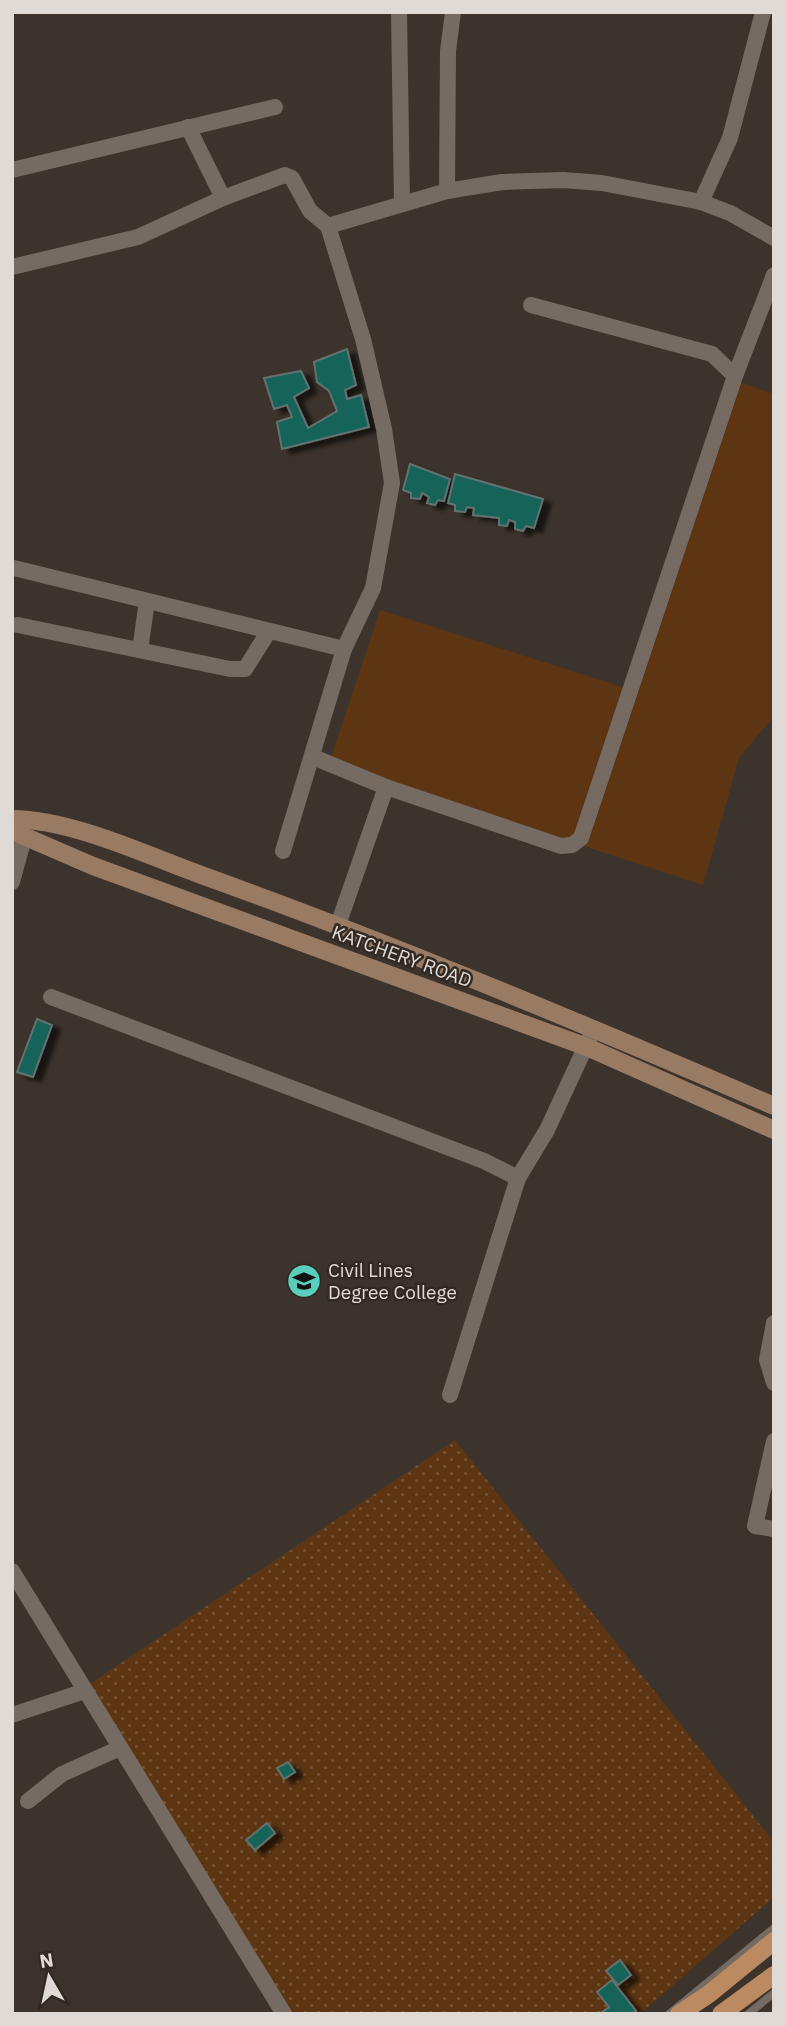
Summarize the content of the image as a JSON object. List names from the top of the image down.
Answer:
{
  "streets": {
    "main road": ["KATCHERY ROAD"]
  },
  "places": {
    "school or university": ["Civil Lines Degree College"]
  },
  "north": "top"
}
